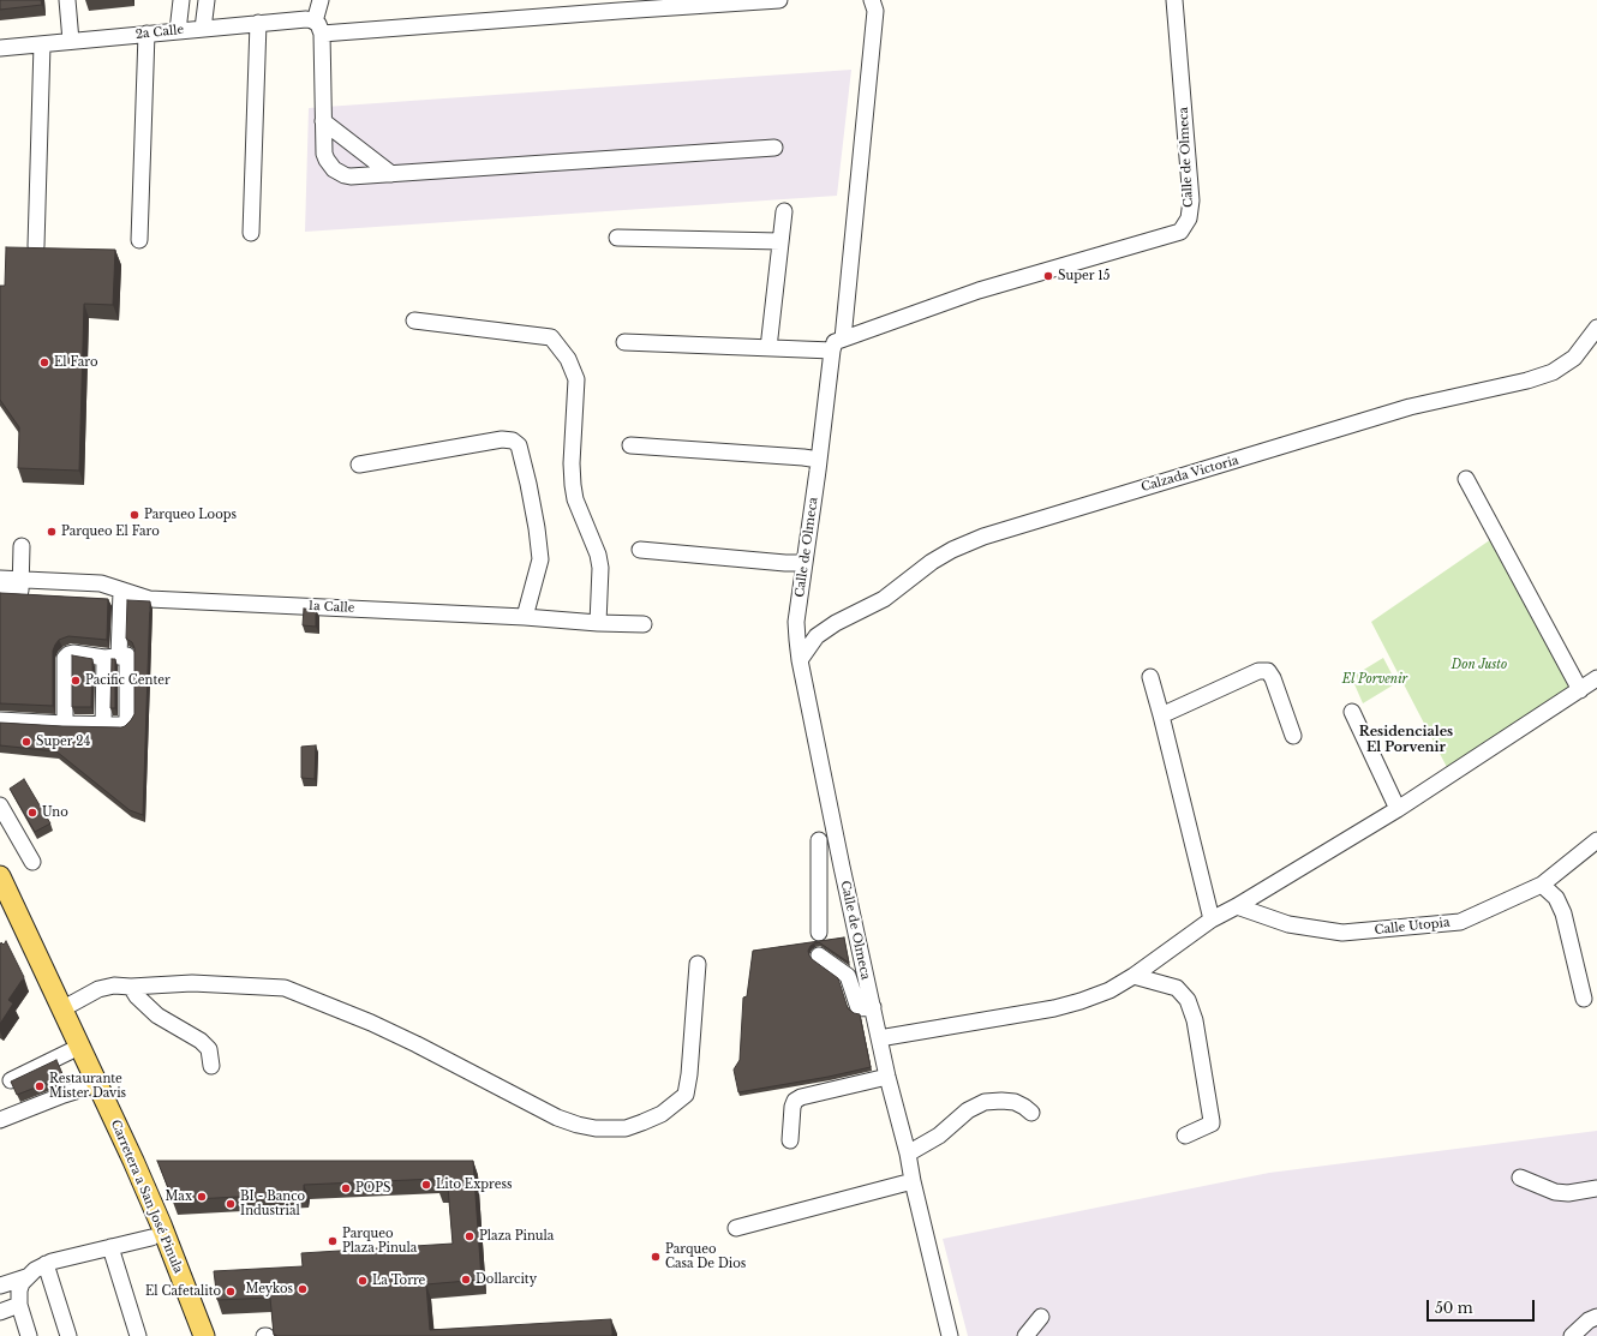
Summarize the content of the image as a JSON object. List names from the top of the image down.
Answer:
{
  "streets": {
    "main road": ["Carretera a San José Pinula"],
    "street": [
      "2a Calle",
      "Calle de Olmeca",
      "Calzada Victoria",
      "1a Calle",
      "Calle Utopia"
    ]
  },
  "crossings": [
    ["Calle de Olmeca", "Calzada Victoria"]
  ],
  "districts": ["Residenciales El Porvenir"],
  "parks": ["Don Justo", "El Porvenir"],
  "places": [
    "Super 15",
    "El Faro",
    "Parqueo Loops",
    "Parqueo El Faro",
    "Pacific Center",
    "Super 24",
    "Uno",
    "Restaurante Mister Davis",
    "Lito Express",
    "POPS",
    "Max",
    "BI - Banco Industrial",
    "Plaza Pinula",
    "Parqueo Plaza Pinula",
    "Parqueo Casa De Dios",
    "Dollarcity",
    "La Torre",
    "Meykos",
    "El Cafetalito"
  ],
  "scale_bar": "50 m"
}
